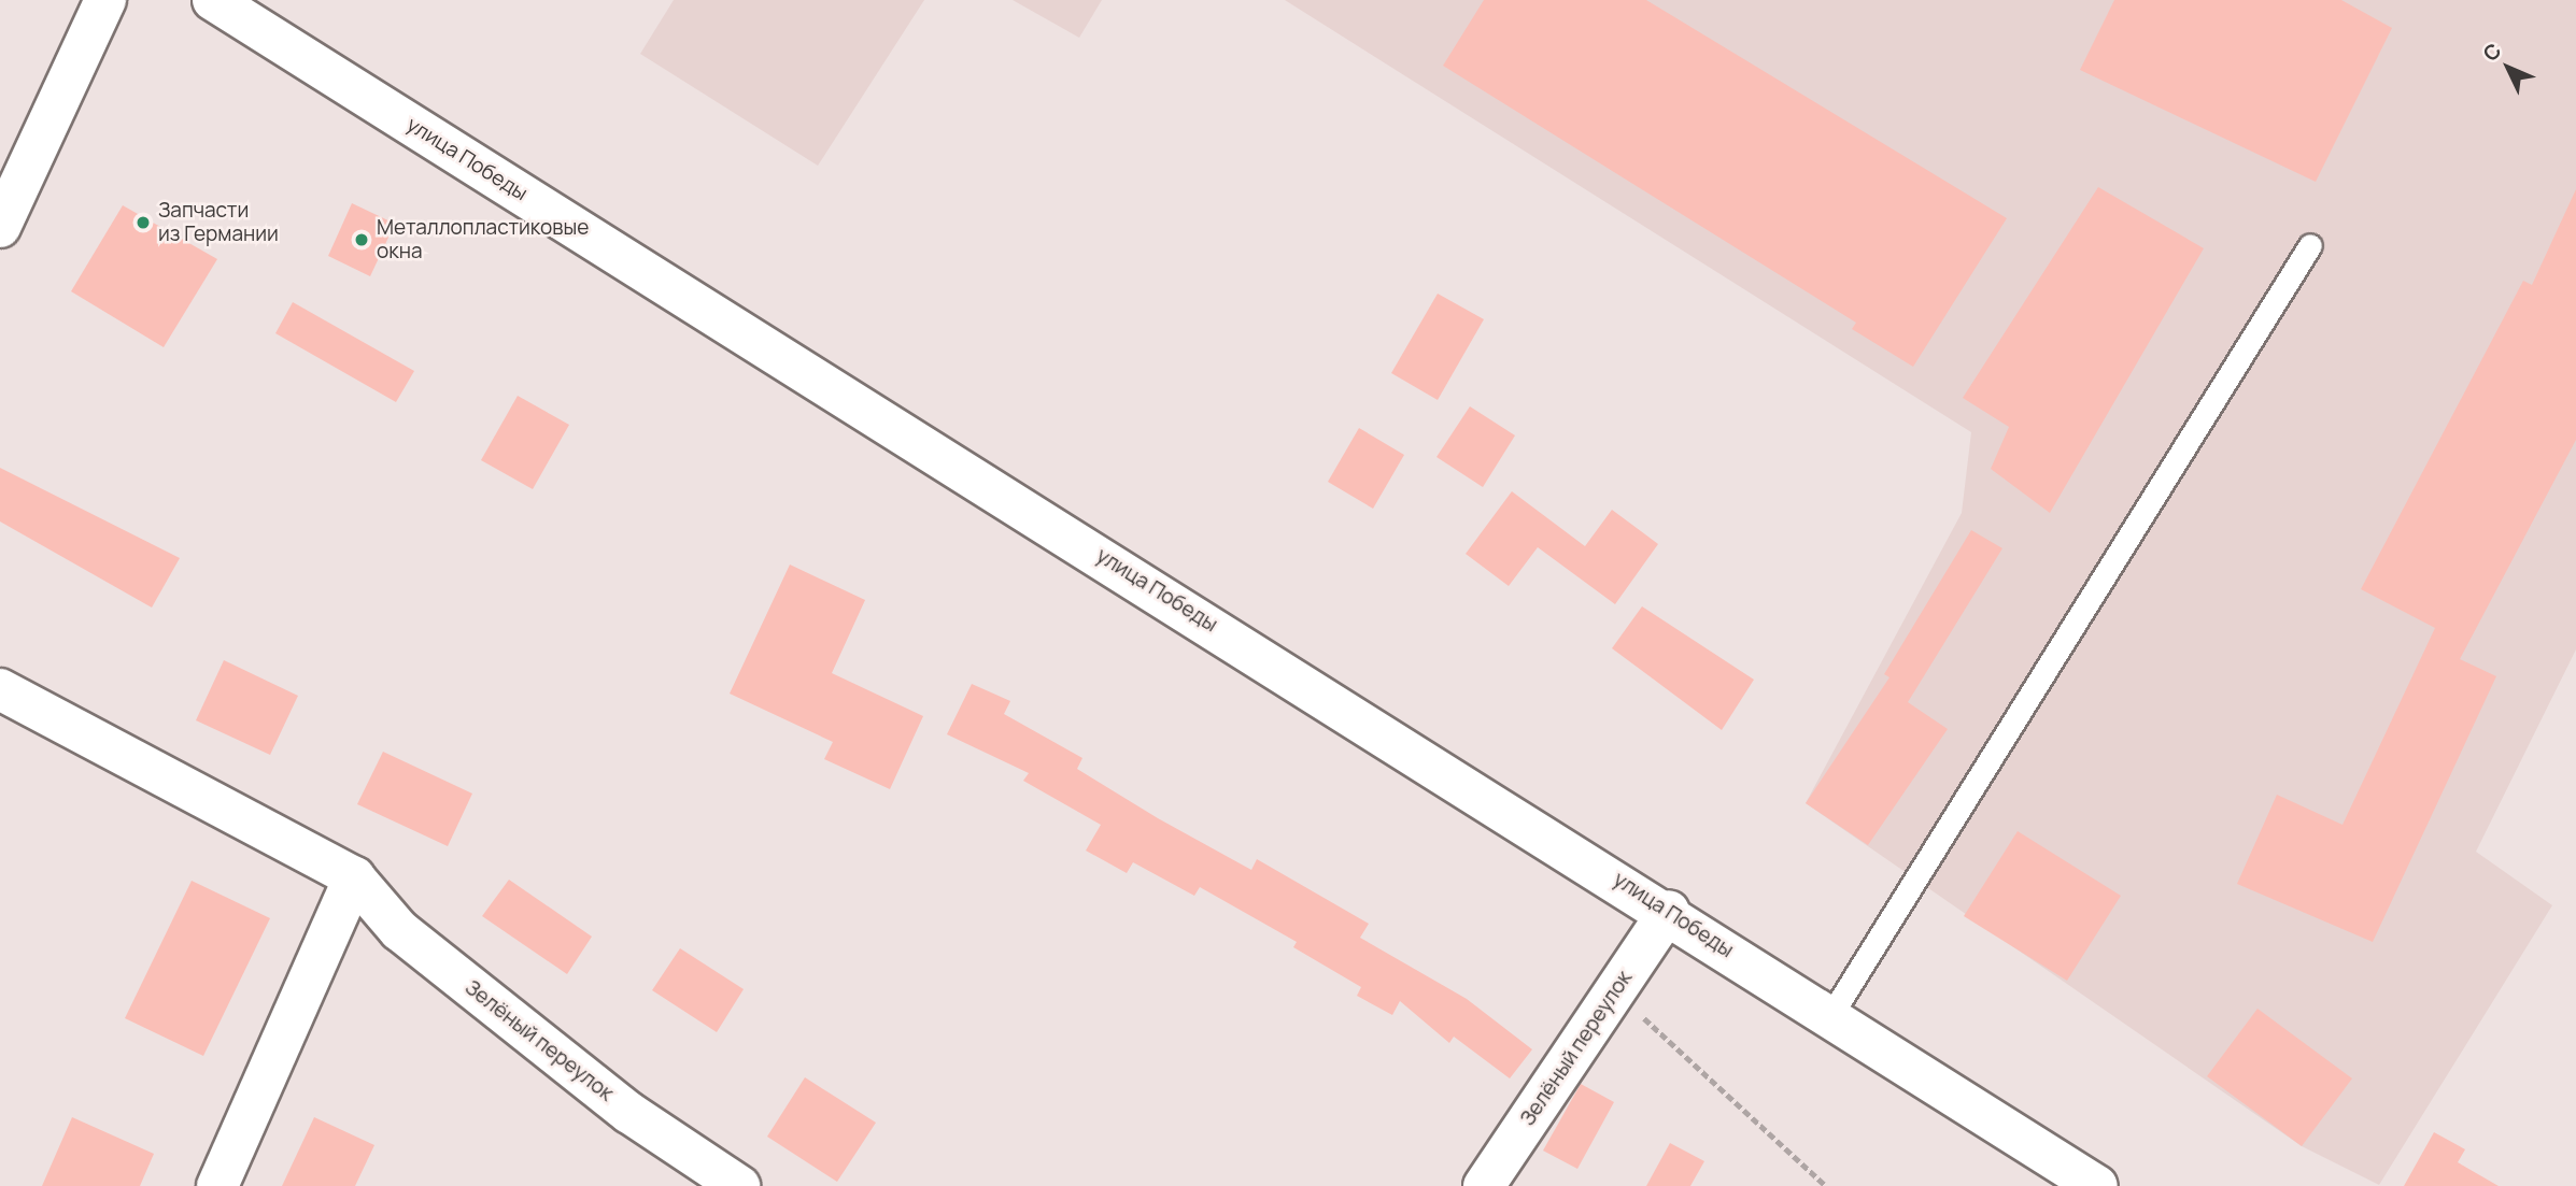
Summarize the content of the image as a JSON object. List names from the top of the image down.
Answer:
{
  "streets": {
    "street": ["улица Победы", "Зелёный переулок"]
  },
  "crossings": [
    ["улица Победы", "Зелёный переулок"]
  ],
  "places": ["Запчасти из Германии", "Металлопластиковые окна"],
  "north": "top left"
}
